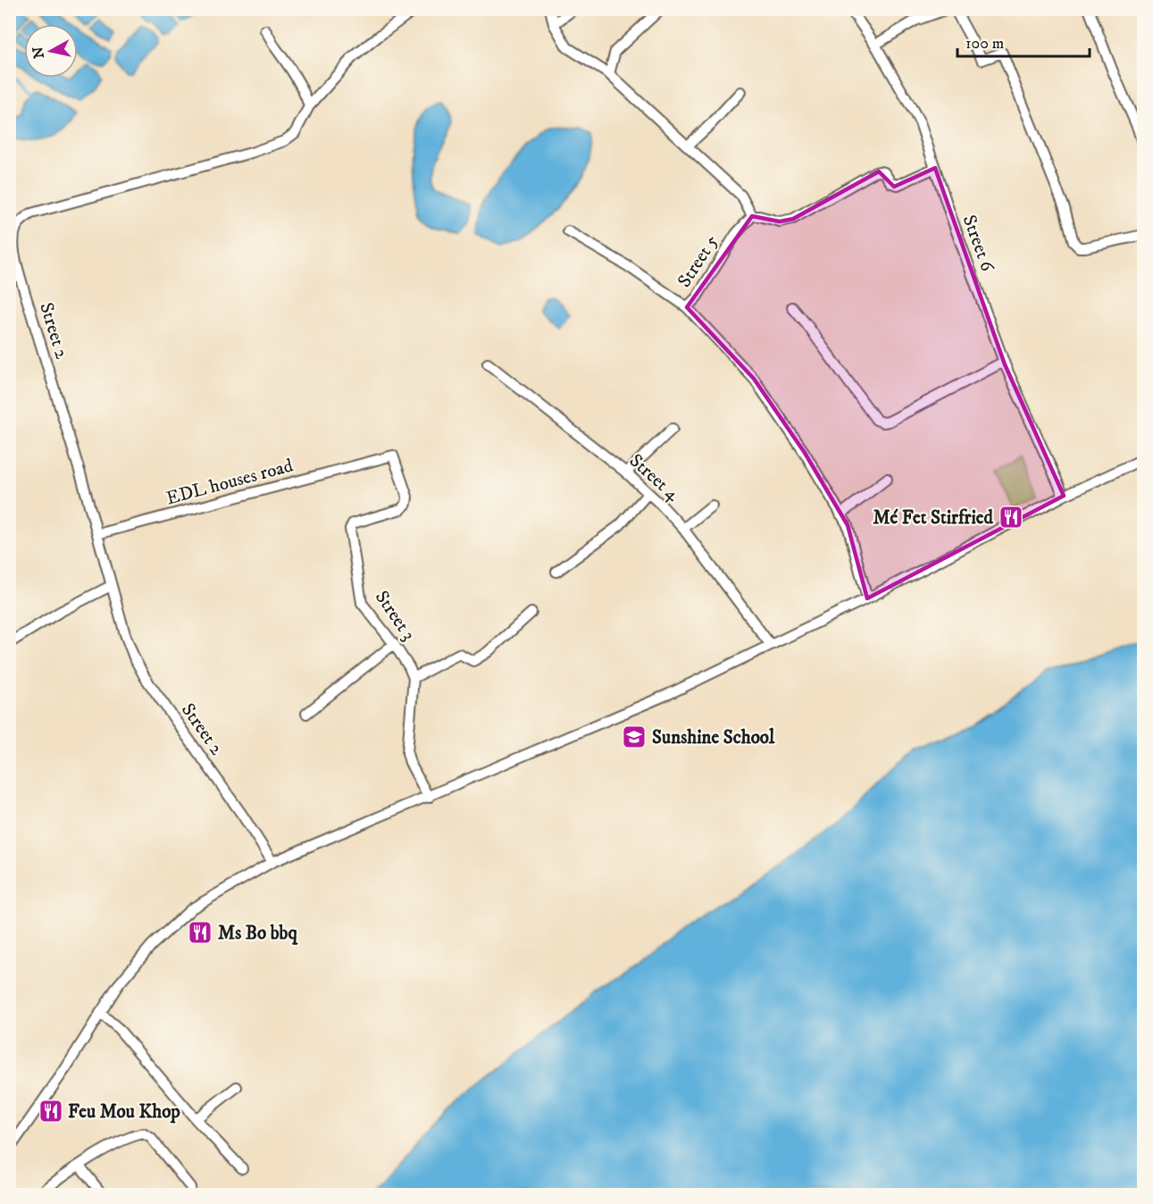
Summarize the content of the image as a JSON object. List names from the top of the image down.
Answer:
{
  "streets": {
    "street": [
      "Street 6",
      "Street 5",
      "Street 2",
      "Street 4",
      "EDL houses road",
      "Street 3"
    ]
  },
  "crossings": [
    ["Street 2", "EDL houses road"],
    ["EDL houses road", "Street 3"]
  ],
  "places": {
    "restaurant": ["Mé Fet Stirfried", "Ms Bo bbq", "Feu Mou Khop"],
    "school or university": ["Sunshine School"]
  },
  "scale_bar": "100 m",
  "north": "left"
}
